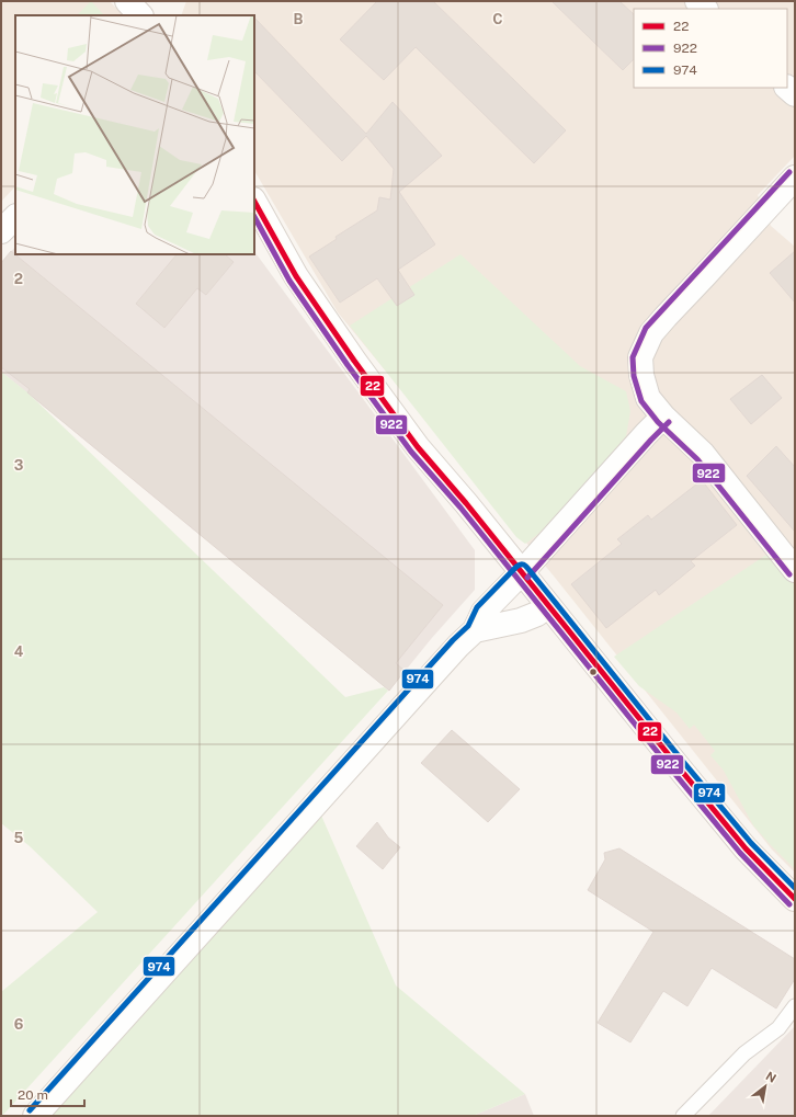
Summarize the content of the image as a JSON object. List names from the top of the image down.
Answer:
{
  "lines": ["transit line 922", "transit line 22", "transit line 974"],
  "legend": ["22", "922", "974"],
  "scale_bar": "20 m",
  "north": "top right",
  "grid": {
    "columns": ["B", "C"],
    "rows": [
      "2",
      "3",
      "4",
      "5",
      "6"
    ]
  }
}
